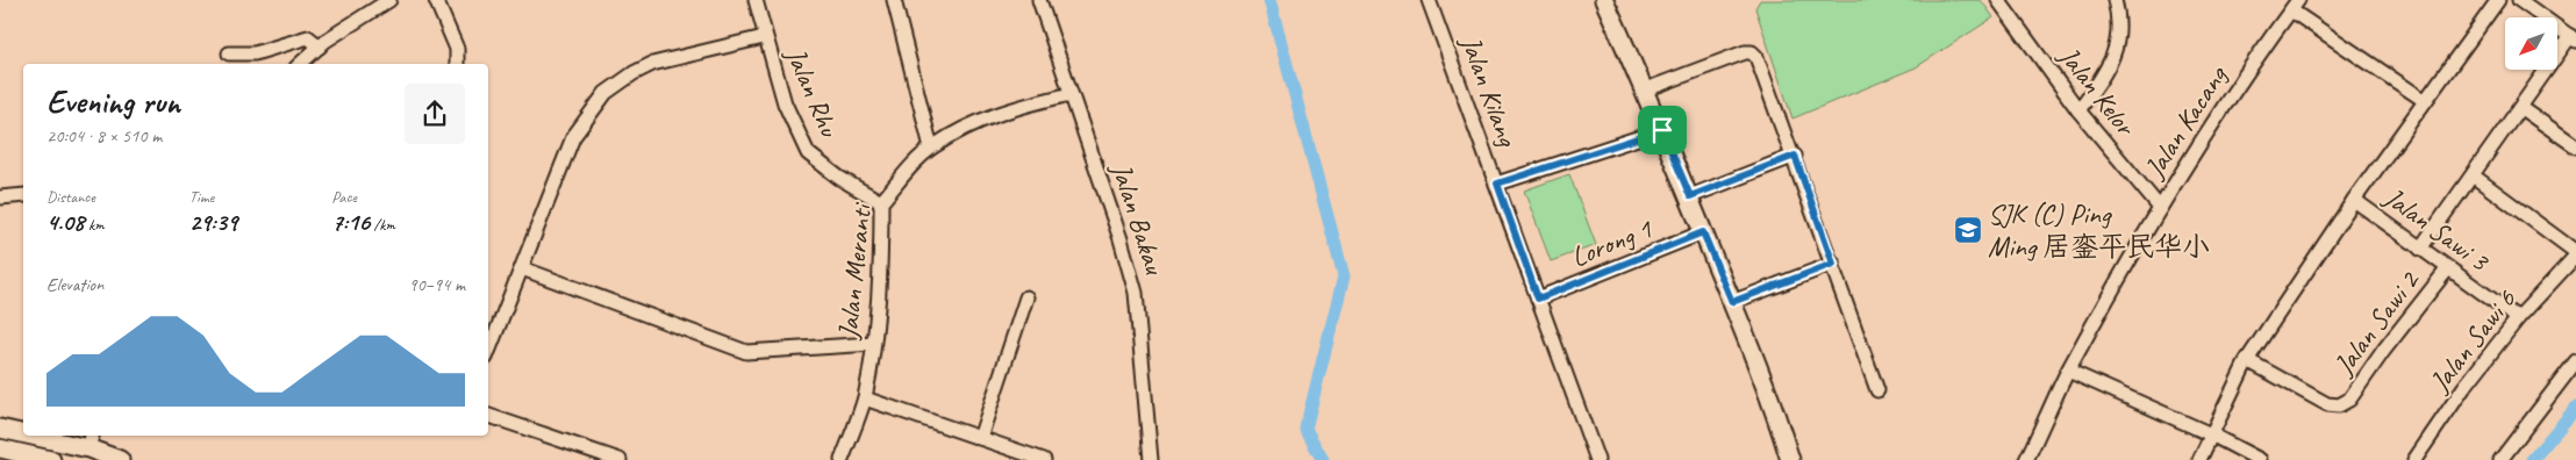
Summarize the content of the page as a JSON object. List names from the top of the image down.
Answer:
{
  "streets": {
    "street": [
      "Jalan Kilang",
      "Jalan Kelor",
      "Jalan Rhu",
      "Jalan Kacang",
      "Jalan Bakau",
      "Jalan Sawi 3",
      "Lorong 1",
      "Jalan Meranti",
      "Jalan Sawi 2",
      "Jalan Sawi 6"
    ]
  },
  "crossings": [
    ["Jalan Kilang", "Lorong 1"],
    ["Jalan Kelor", "Jalan Kacang"],
    ["Jalan Rhu", "Jalan Meranti"],
    ["Jalan Bakau", "Jalan Meranti"],
    ["Jalan Sawi 3", "Jalan Sawi 2"],
    ["Jalan Sawi 3", "Jalan Sawi 6"]
  ],
  "places": {
    "school or university": ["SJK (C) Ping Ming 居銮平民华小"]
  },
  "north": "bottom left",
  "page": {
    "heading": ["Evening run", "20:04 · 8 × 510 m"],
    "stats": [
      ["Distance", "4.08 km"],
      ["Time", "29:39"],
      ["Pace", "7:16 /km"]
    ],
    "chart": ["Elevation", "90–94 m"]
  }
}
